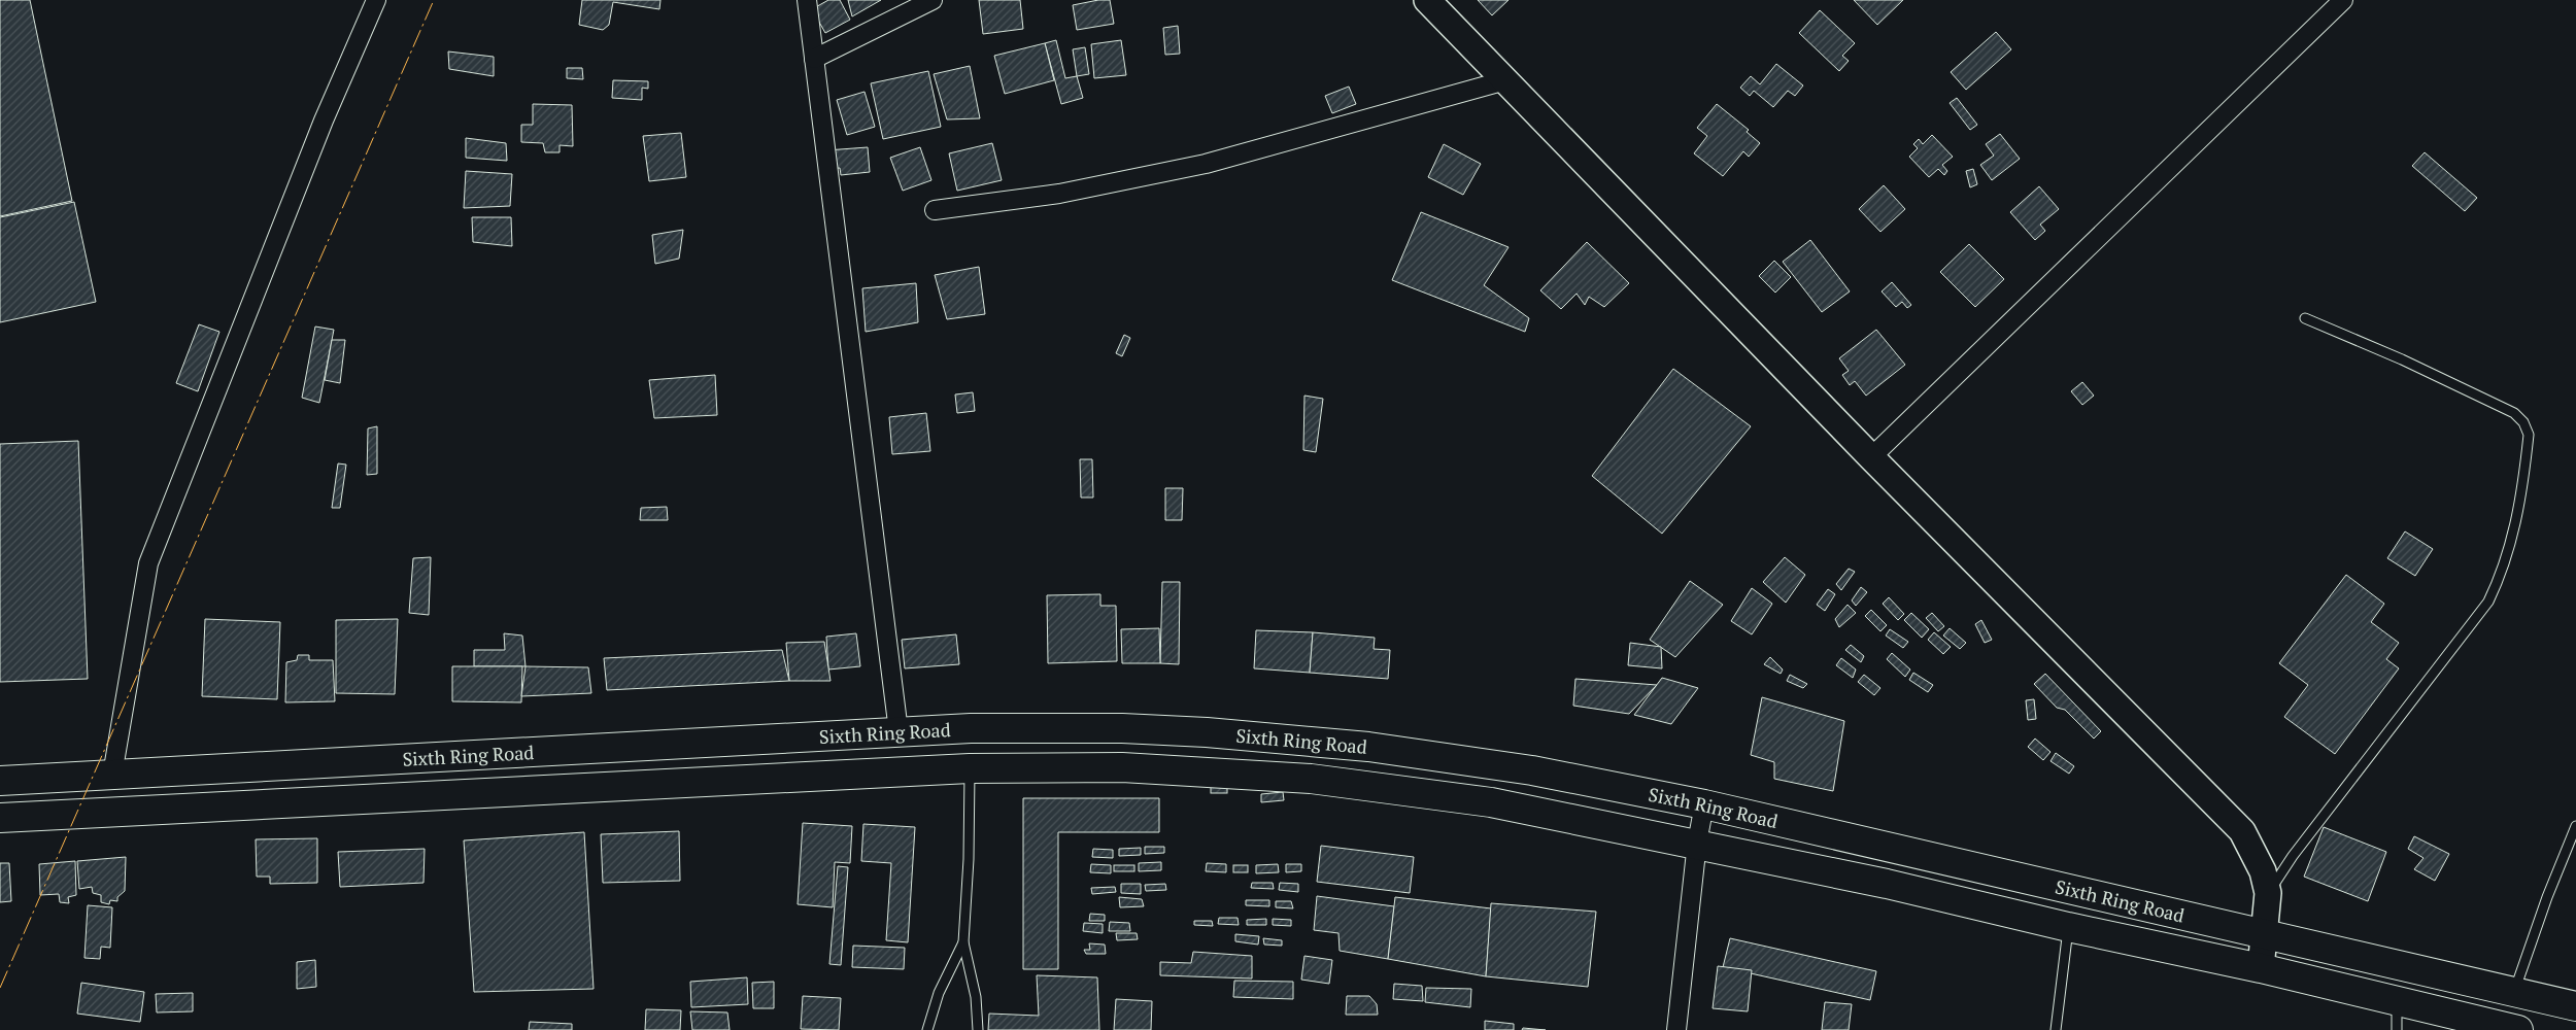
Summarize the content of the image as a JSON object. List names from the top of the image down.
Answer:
{
  "streets": {
    "highway": ["Sixth Ring Road"]
  }
}
